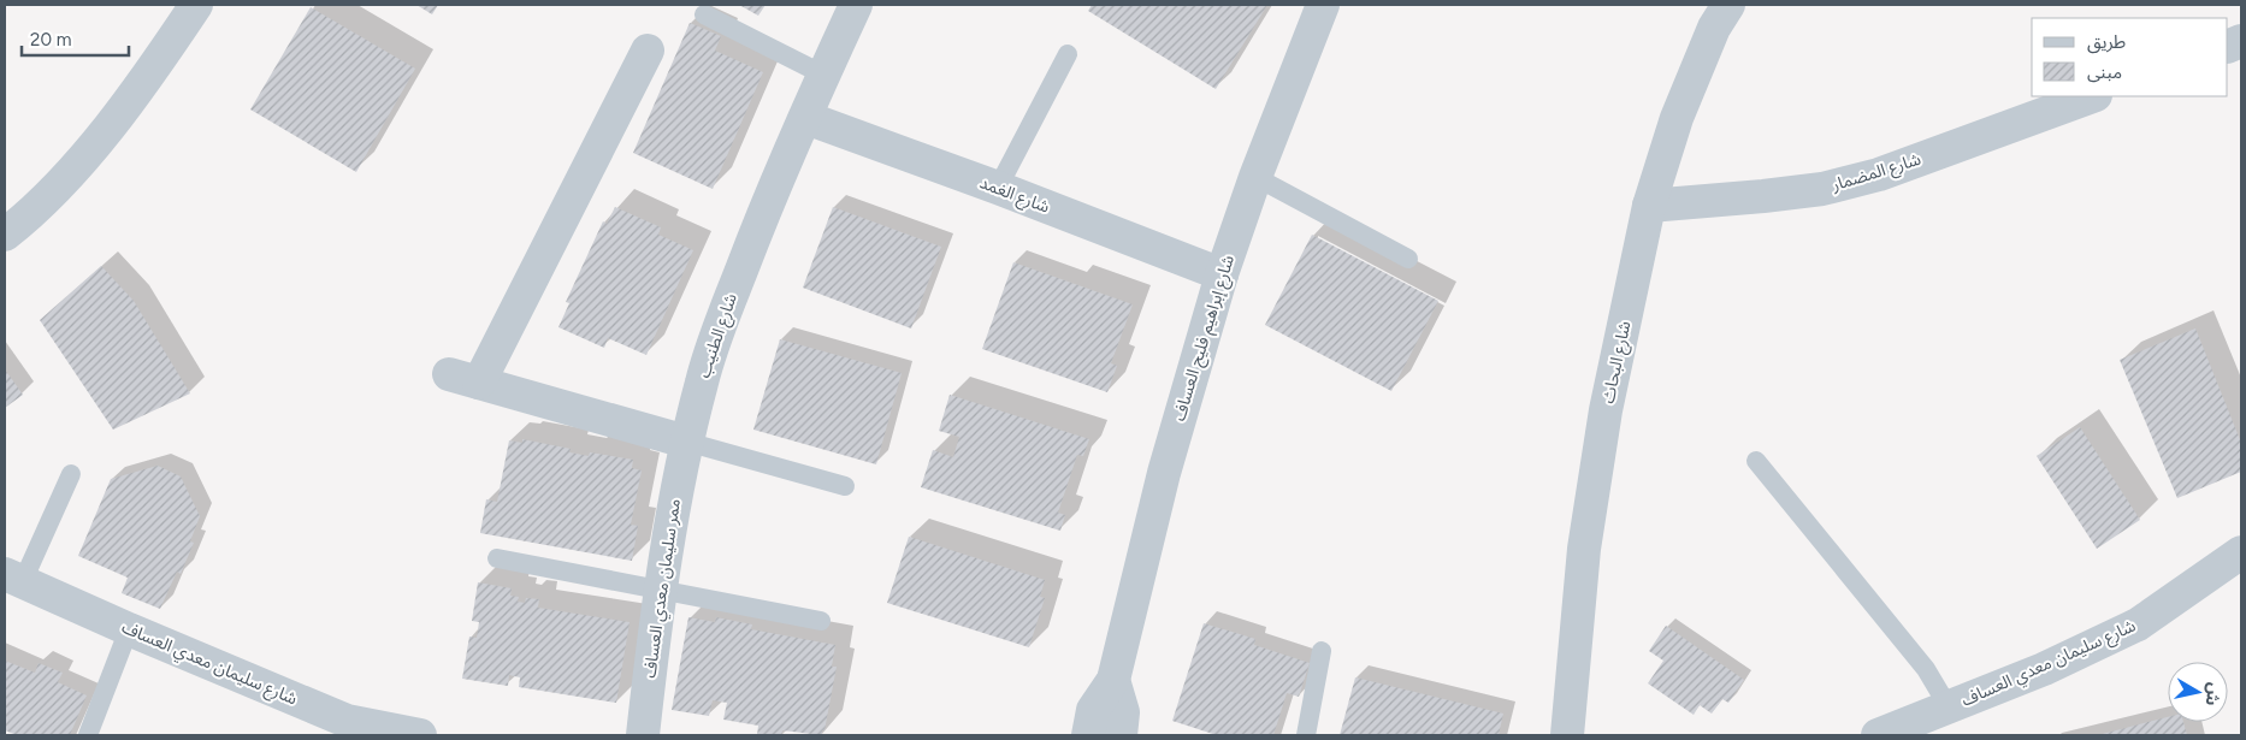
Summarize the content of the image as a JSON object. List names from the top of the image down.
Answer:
{
  "streets": {
    "street": [
      "شارع المضمار",
      "شارع الغمد",
      "شارع الطنيب",
      "شارع إبراهيم فليح العساف",
      "شارع البحاث",
      "ممر سليمان معدي العساف",
      "شارع سليمان معدي العساف"
    ]
  },
  "crossings": [
    ["شارع المضمار", "شارع البحاث"],
    ["شارع الغمد", "شارع الطنيب"],
    ["شارع الغمد", "شارع إبراهيم فليح العساف"],
    ["شارع الطنيب", "ممر سليمان معدي العساف"]
  ],
  "legend": ["طريق", "مبنى"],
  "scale_bar": "20 m",
  "north": "right"
}
